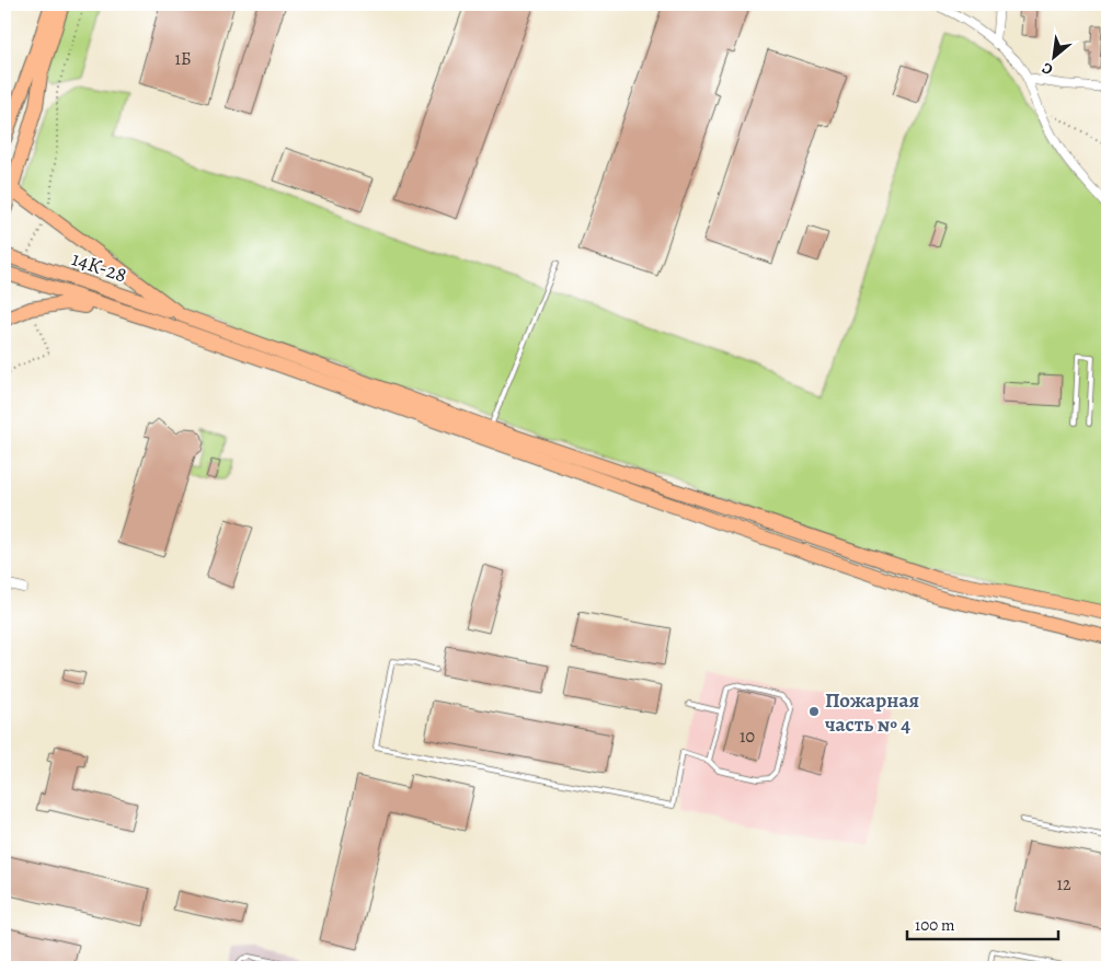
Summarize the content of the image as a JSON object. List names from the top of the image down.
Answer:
{
  "streets": {
    "main road": ["14К-28"]
  },
  "places": ["Пожарная часть № 4"],
  "house_numbers": ["1Б", "10", "12"],
  "scale_bar": "100 m",
  "north": "bottom left"
}
